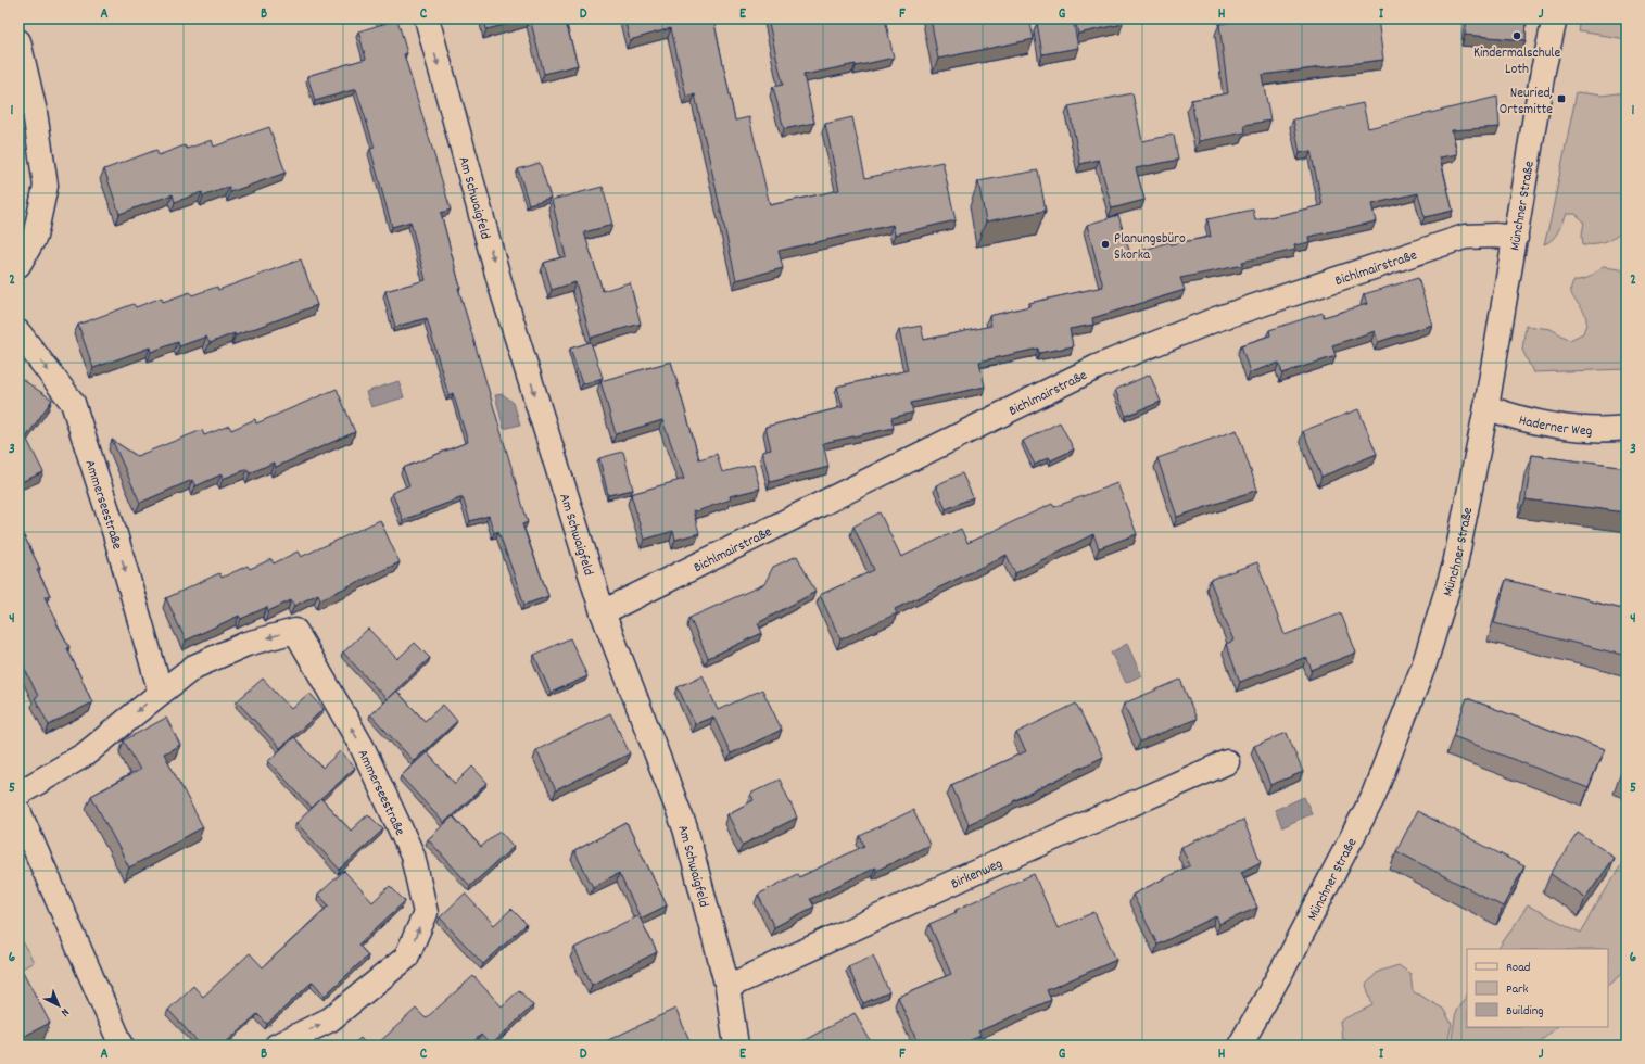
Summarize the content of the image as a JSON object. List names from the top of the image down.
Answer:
{
  "streets": {
    "street": [
      "Am Schwaigfeld",
      "Münchner Straße",
      "Bichlmairstraße",
      "Haderner Weg",
      "Ammerseestraße",
      "Birkenweg"
    ]
  },
  "crossings": [
    ["Am Schwaigfeld", "Bichlmairstraße"],
    ["Am Schwaigfeld", "Birkenweg"],
    ["Münchner Straße", "Bichlmairstraße"],
    ["Münchner Straße", "Haderner Weg"]
  ],
  "one_way": ["Am Schwaigfeld"],
  "places": {
    "other": ["Kindermalschule Loth", "Planungsbüro Skorka"],
    "transit": ["Neuried, Ortsmitte"]
  },
  "legend": ["Road", "Park", "Building"],
  "north": "bottom right",
  "grid": {
    "columns": [
      "A",
      "B",
      "C",
      "D",
      "E",
      "F",
      "G",
      "H",
      "I",
      "J"
    ],
    "rows": [
      "1",
      "2",
      "3",
      "4",
      "5",
      "6"
    ]
  }
}
